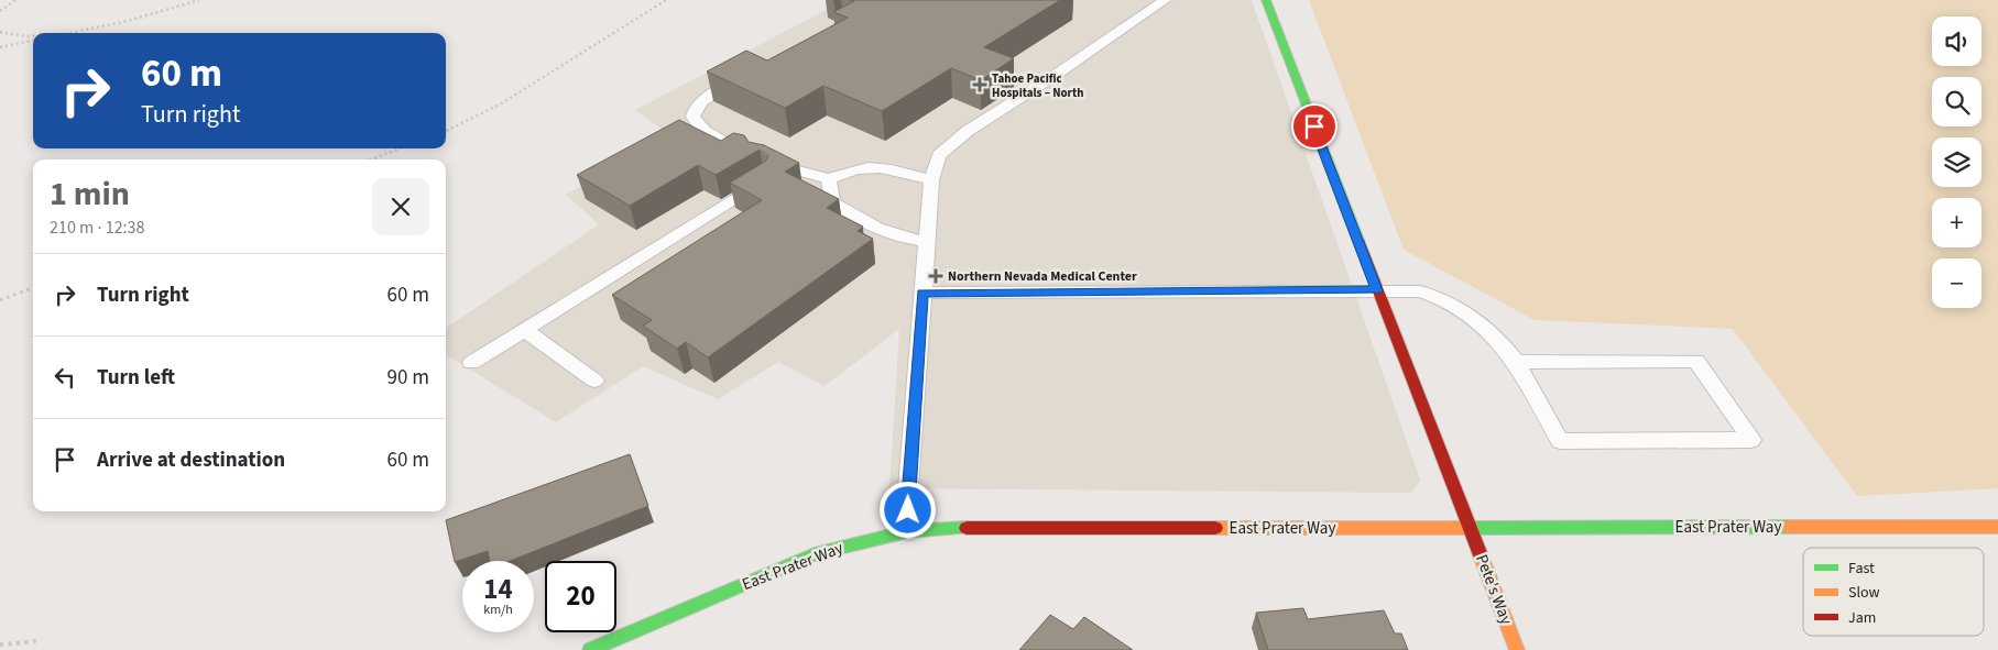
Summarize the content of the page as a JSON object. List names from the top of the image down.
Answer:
{
  "streets": {
    "street": ["East Prater Way", "Pete's Way"]
  },
  "crossings": [
    ["East Prater Way", "Pete's Way"]
  ],
  "places": {
    "health": ["Tahoe Pacific Hospitals – North", "Northern Nevada Medical Center"]
  },
  "legend": ["Fast", "Slow", "Jam"],
  "page": {
    "map_buttons": ["+", "−"],
    "turn": ["60 m", "Turn right"],
    "heading": ["1 min", "210 m · 12:38"],
    "list": [
      {
        "name": "Turn right",
        "value": "60 m"
      },
      {
        "name": "Turn left",
        "value": "90 m"
      },
      {
        "name": "Arrive at destination",
        "value": "60 m"
      }
    ],
    "speed": "14 km/h",
    "limit": "20"
  }
}
